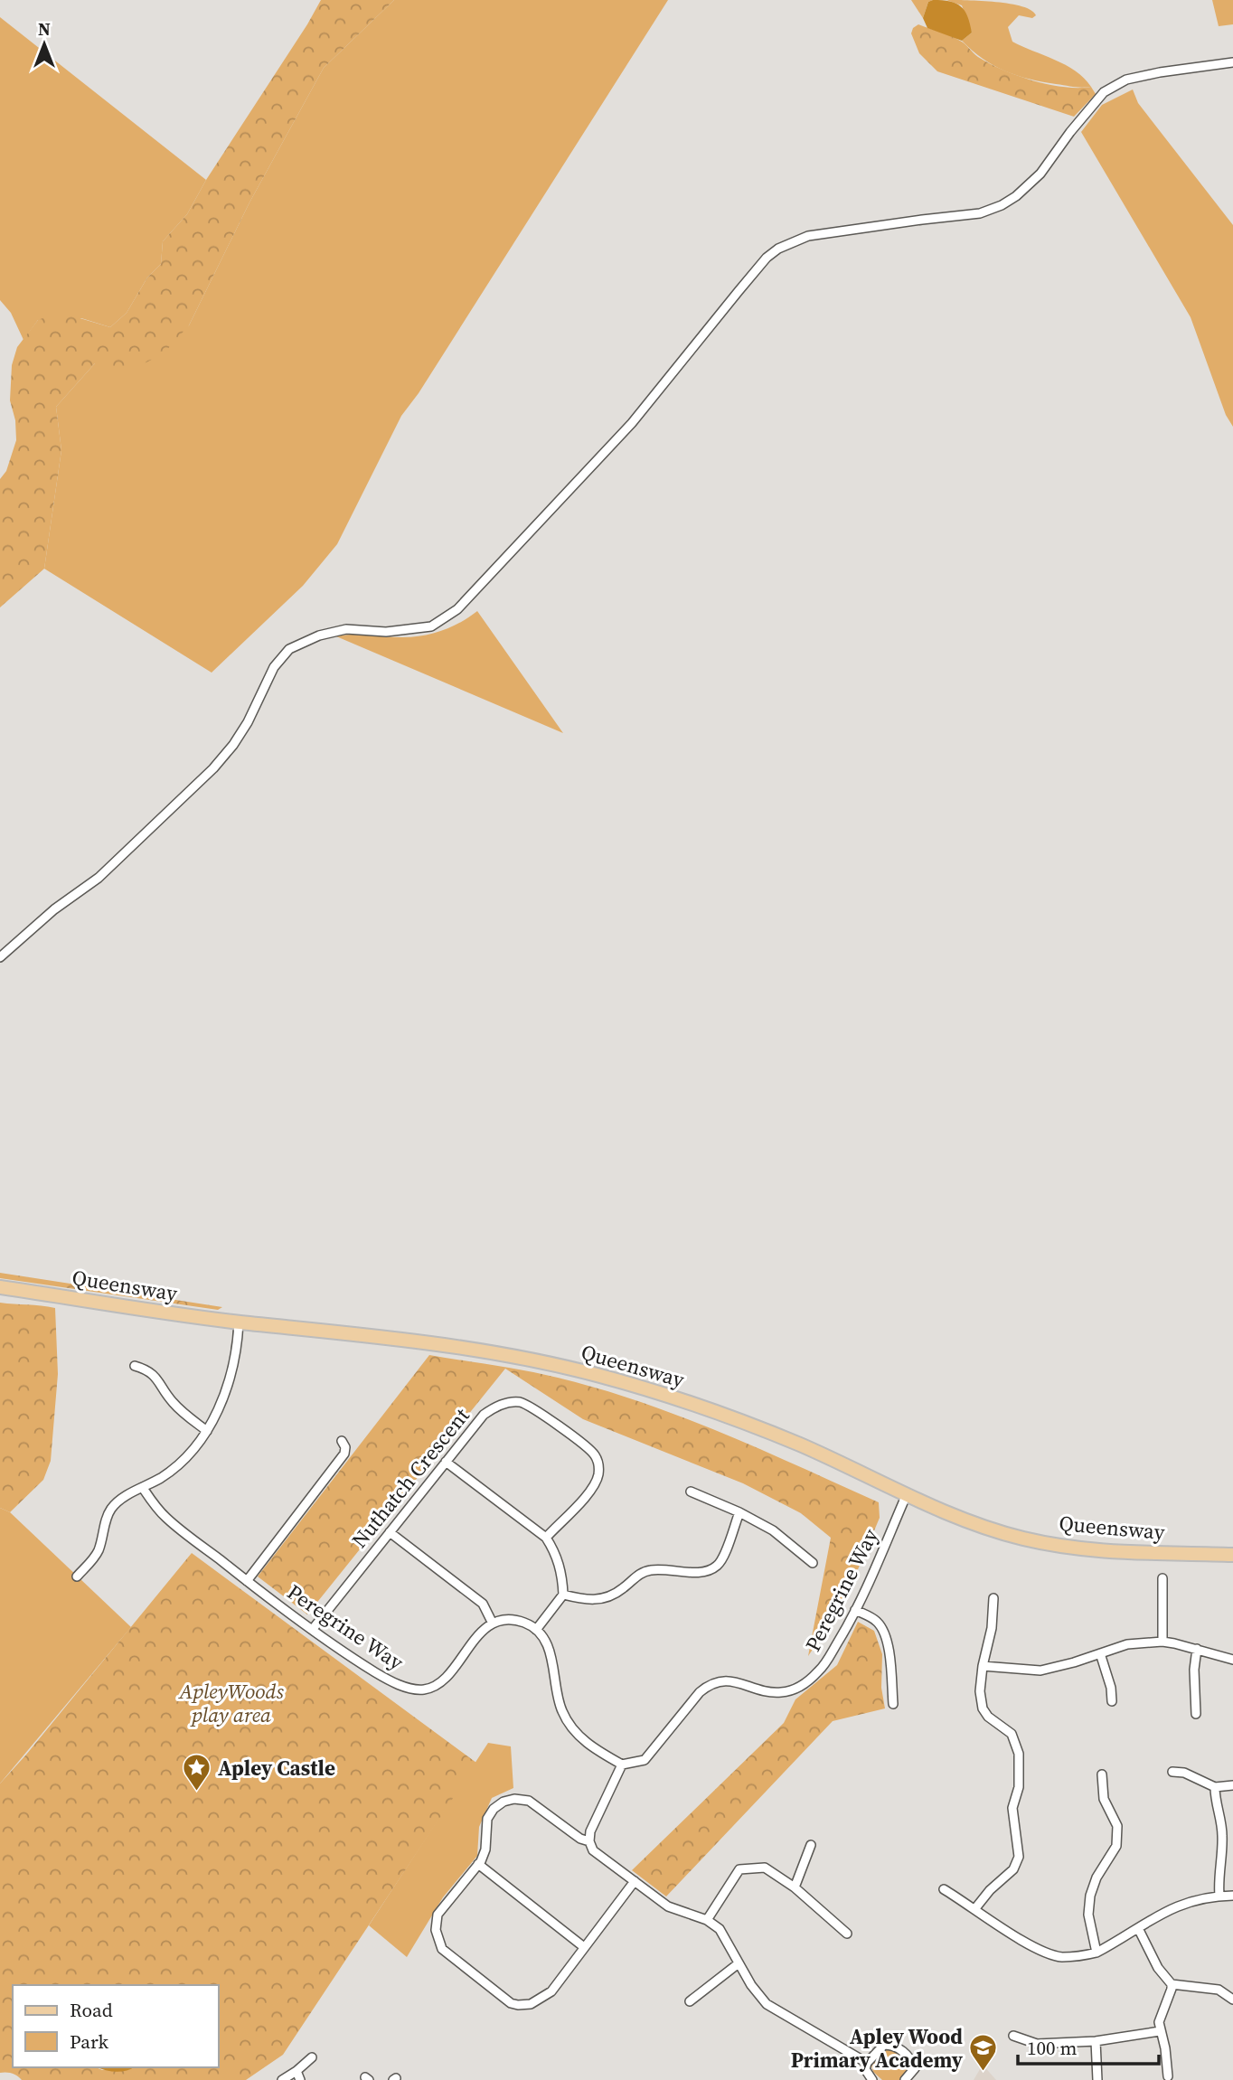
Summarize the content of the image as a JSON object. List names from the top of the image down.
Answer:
{
  "streets": {
    "main road": ["Queensway"],
    "street": ["Nuthatch Crescent", "Peregrine Way"]
  },
  "crossings": [
    ["Queensway", "Peregrine Way"],
    ["Nuthatch Crescent", "Peregrine Way"]
  ],
  "parks": ["ApleyWoods play area"],
  "places": {
    "place": ["Apley Castle"],
    "school or university": ["Apley Wood Primary Academy"]
  },
  "legend": ["Road", "Park"],
  "scale_bar": "100 m",
  "north": "top"
}
